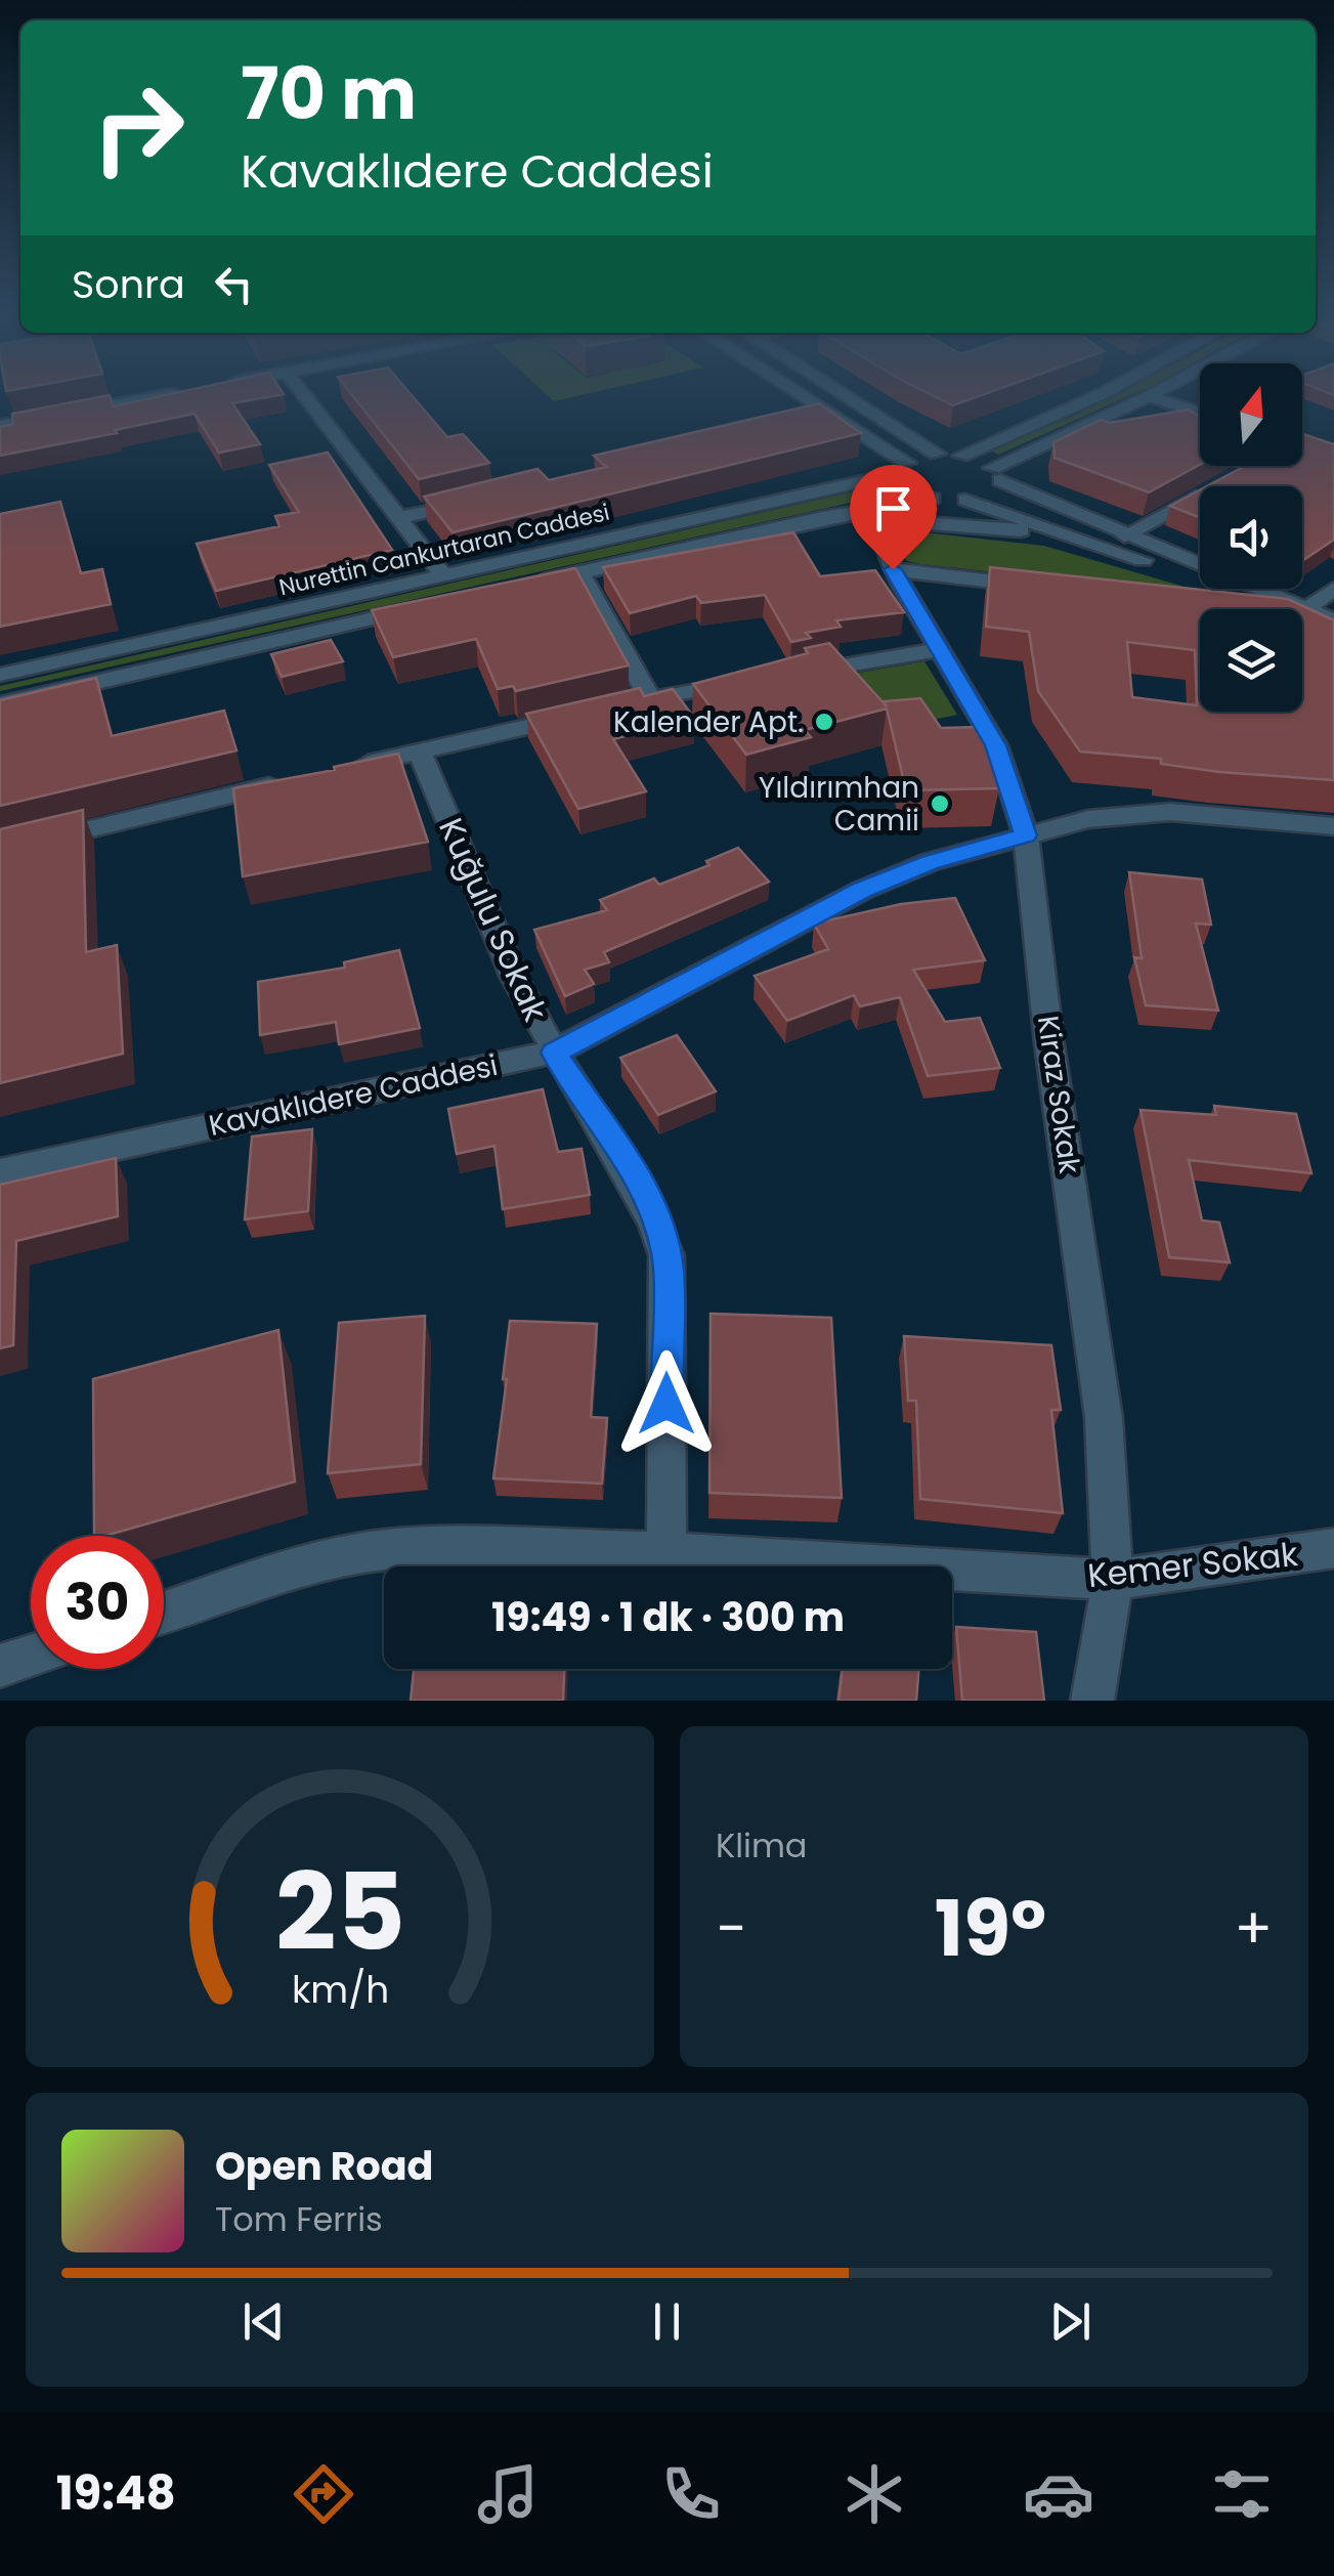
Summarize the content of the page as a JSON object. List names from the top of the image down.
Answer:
{
  "streets": {
    "street": [
      "Nurettin Cankurtaran Caddesi",
      "Kuğulu Sokak",
      "Kiraz Sokak",
      "Kavaklıdere Caddesi",
      "Kemer Sokak"
    ]
  },
  "crossings": [
    ["Kuğulu Sokak", "Kavaklıdere Caddesi"],
    ["Kuğulu Sokak", "Kemer Sokak"],
    ["Kiraz Sokak", "Kavaklıdere Caddesi"],
    ["Kiraz Sokak", "Kemer Sokak"]
  ],
  "places": ["Kalender Apt.", "Yıldırımhan Camii"],
  "north": "top",
  "page": {
    "turn": ["70 m", "Kavaklıdere Caddesi"],
    "then": "Sonra",
    "limit": "30",
    "trip": "19:49 · 1 dk · 300 m",
    "tile": "Klima",
    "heat": ["−", "19°", "+"],
    "song": ["Open Road", "Tom Ferris"],
    "tabs": "19:48",
    "gauge": ["25", "km/h"]
  }
}
